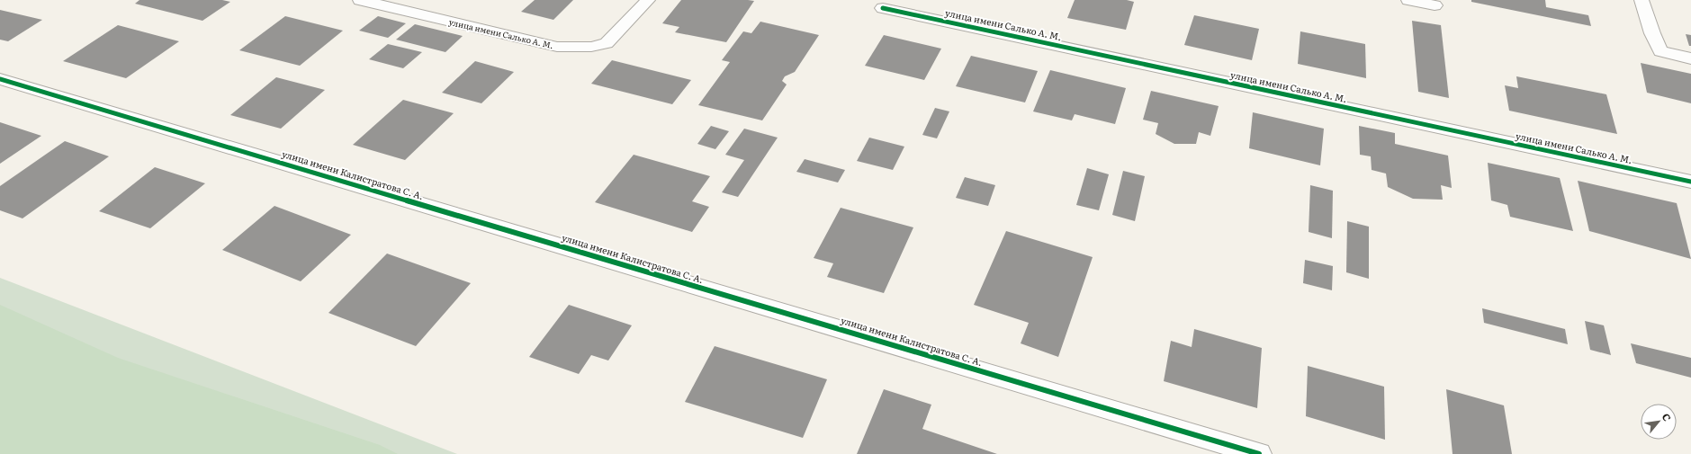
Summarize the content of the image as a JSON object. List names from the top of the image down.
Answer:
{
  "streets": {
    "street": ["улица имени Салько А. М.", "улица имени Калистратова С. А."]
  },
  "north": "top right"
}
